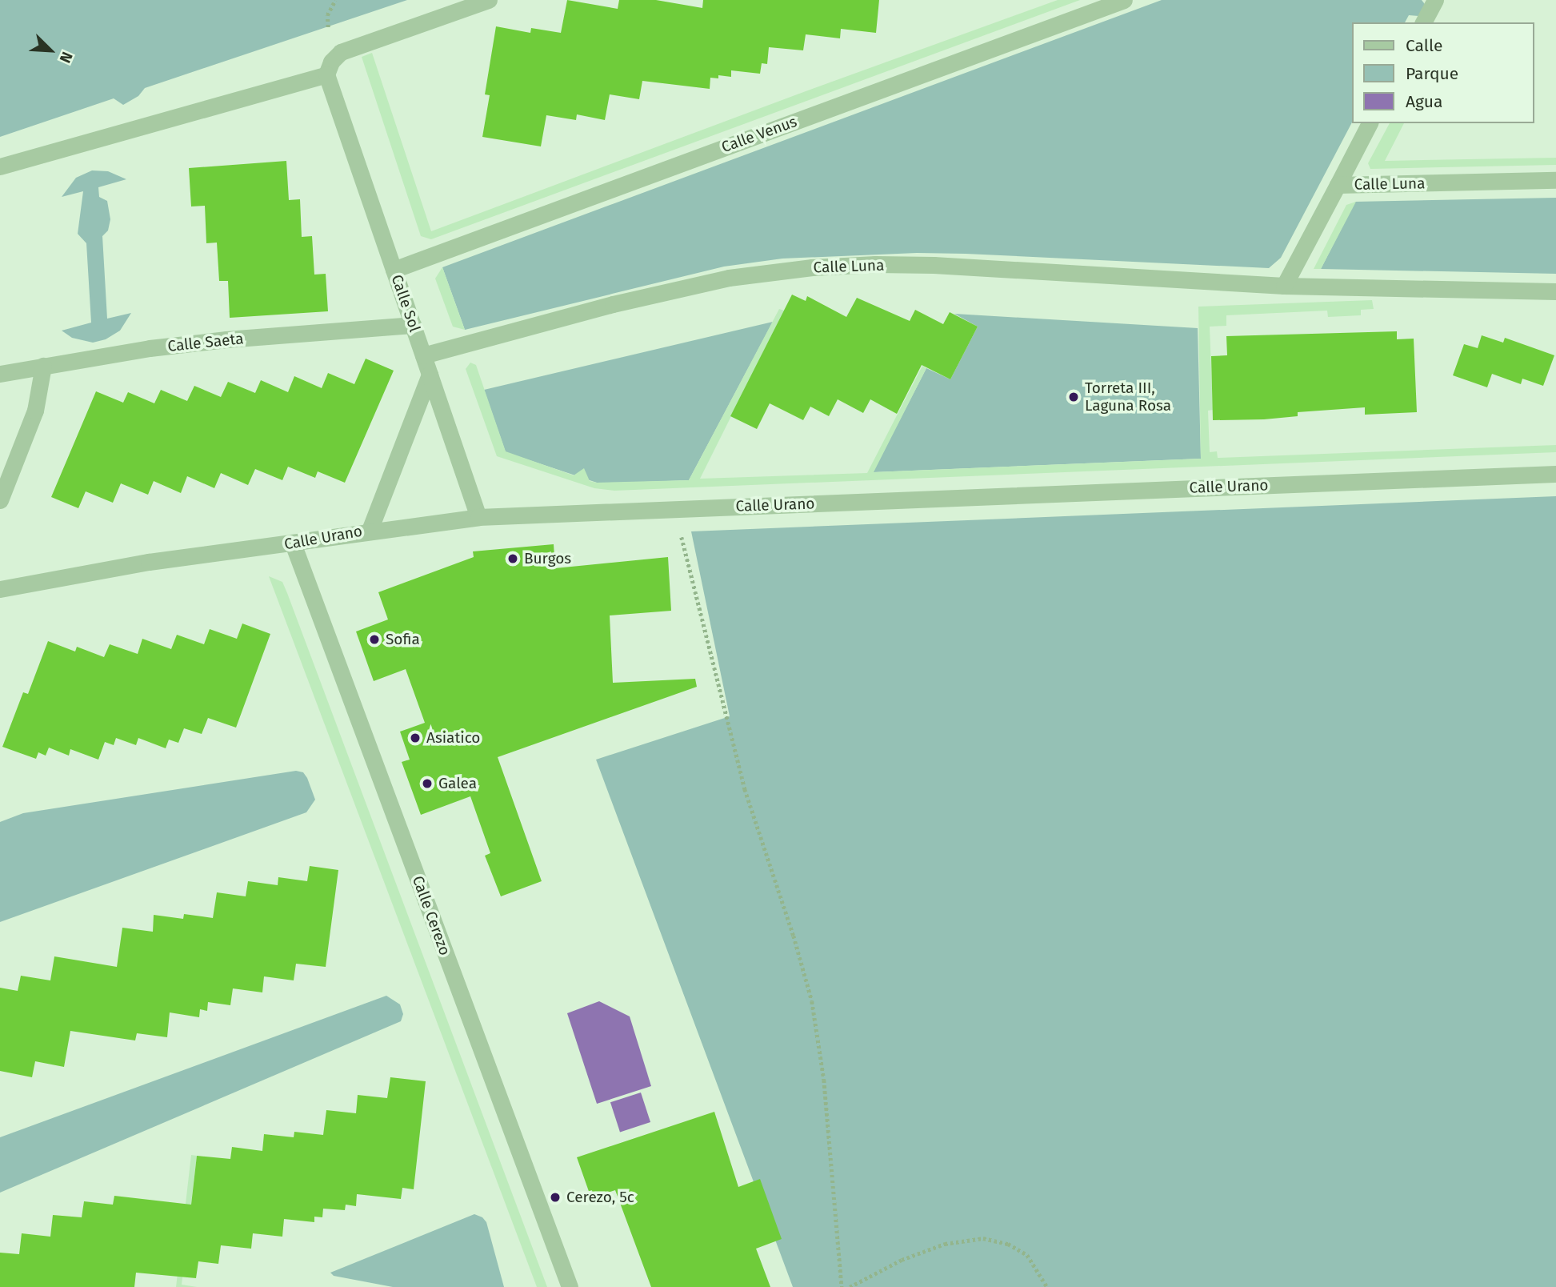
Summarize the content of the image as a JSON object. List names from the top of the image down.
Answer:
{
  "streets": {
    "street": [
      "Calle Venus",
      "Calle Luna",
      "Calle Sol",
      "Calle Saeta",
      "Calle Urano",
      "Calle Cerezo"
    ]
  },
  "crossings": [
    ["Calle Venus", "Calle Sol"],
    ["Calle Luna", "Calle Sol"],
    ["Calle Sol", "Calle Saeta"],
    ["Calle Sol", "Calle Urano"],
    ["Calle Urano", "Calle Cerezo"]
  ],
  "places": [
    "Torreta III, Laguna Rosa",
    "Burgos",
    "Sofia",
    "Asiatico",
    "Galea",
    "Cerezo, 5c"
  ],
  "legend": ["Calle", "Parque", "Agua"],
  "north": "bottom right"
}
